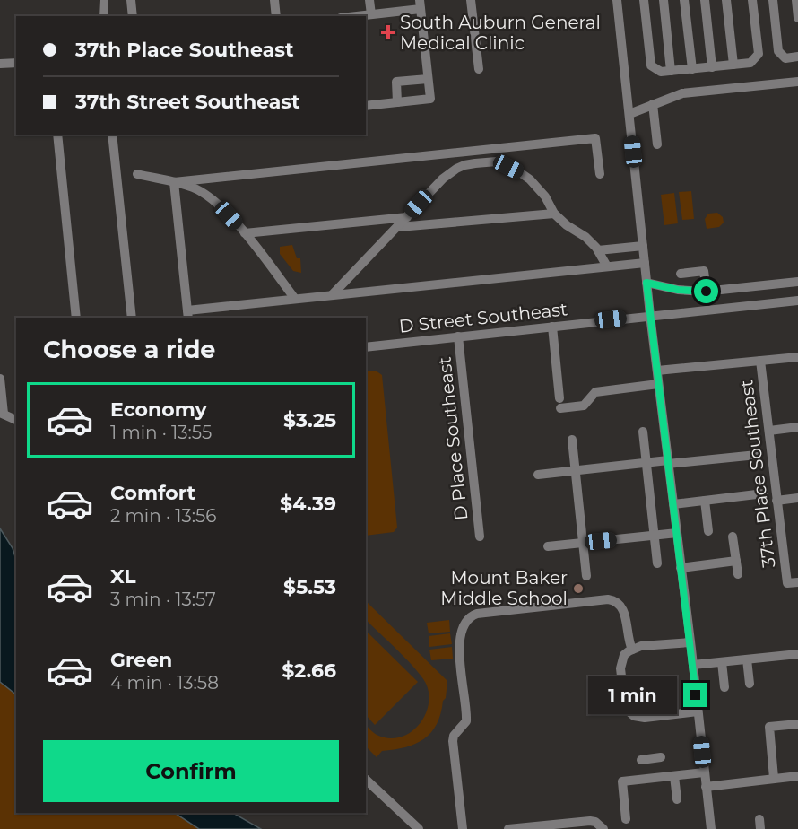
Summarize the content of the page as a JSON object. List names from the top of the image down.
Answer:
{
  "streets": {
    "street": ["D Street Southeast", "D Place Southeast", "37th Place Southeast"]
  },
  "crossings": [
    ["D Street Southeast", "D Place Southeast"]
  ],
  "places": {
    "health": ["South Auburn General Medical Clinic"],
    "other": ["Mount Baker Middle School"]
  },
  "page": {
    "banner": ["37th Place Southeast", "37th Street Southeast"],
    "heading": "Choose a ride",
    "list": [
      {
        "name": "Economy",
        "note": "1 min · 13:55",
        "value": "$3.25"
      },
      {
        "name": "Comfort",
        "note": "2 min · 13:56",
        "value": "$4.39"
      },
      {
        "name": "XL",
        "note": "3 min · 13:57",
        "value": "$5.53"
      },
      {
        "name": "Green",
        "note": "4 min · 13:58",
        "value": "$2.66"
      }
    ],
    "bubble": "1 min",
    "buttons": "Confirm"
  }
}
